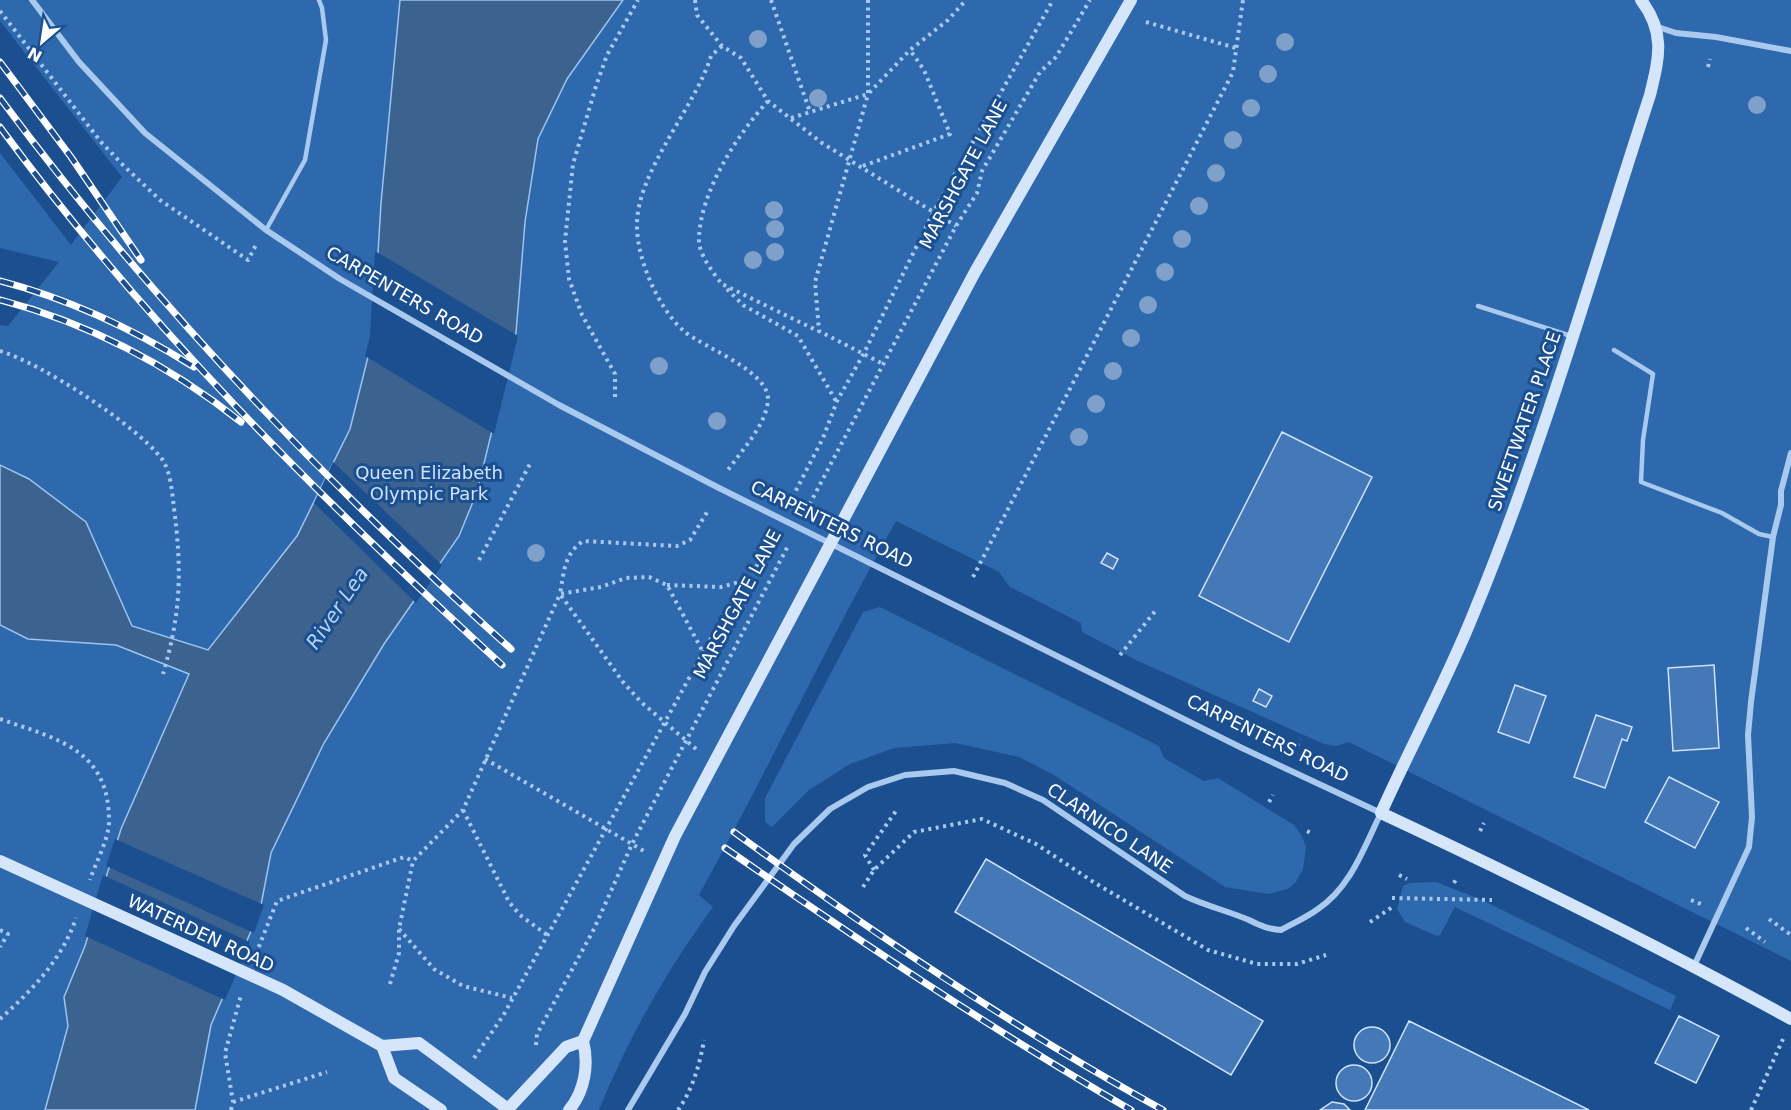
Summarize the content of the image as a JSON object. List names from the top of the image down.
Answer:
{
  "streets": {
    "street": [
      "CARPENTERS ROAD",
      "SWEETWATER PLACE",
      "CLARNICO LANE",
      "WATERDEN ROAD"
    ],
    "path": ["MARSHGATE LANE"]
  },
  "crossings": [
    ["CARPENTERS ROAD", "SWEETWATER PLACE"],
    ["CARPENTERS ROAD", "CLARNICO LANE"],
    ["SWEETWATER PLACE", "CLARNICO LANE"]
  ],
  "water": ["River Lea"],
  "parks": ["Queen Elizabeth Olympic Park"],
  "north": "bottom left"
}
